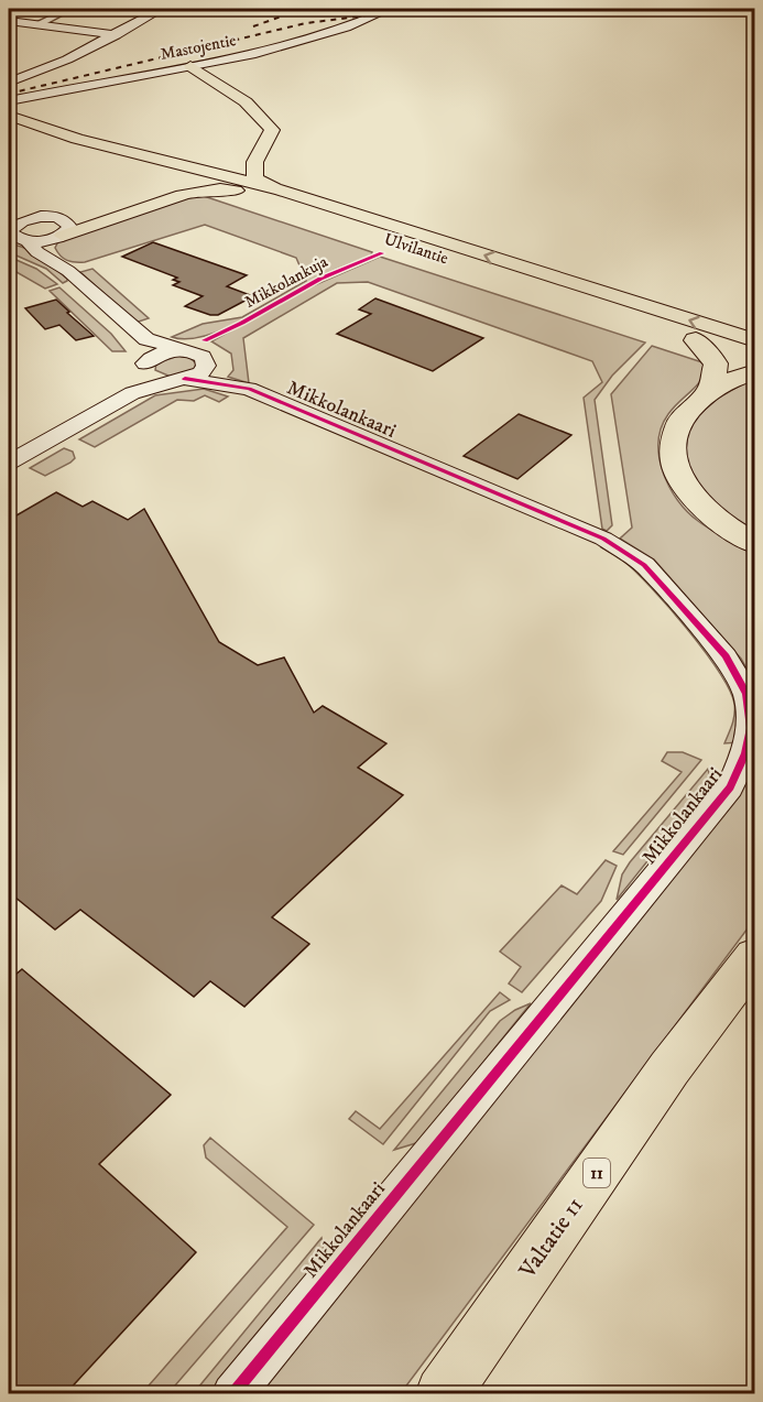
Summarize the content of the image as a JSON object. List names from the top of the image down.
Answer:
{
  "streets": {
    "highway": ["11", "Valtatie 11"],
    "main road": ["Ulvilantie"],
    "street": ["Mastojentie", "Mikkolankaari"],
    "cycle path": ["Mikkolankuja"]
  }
}
